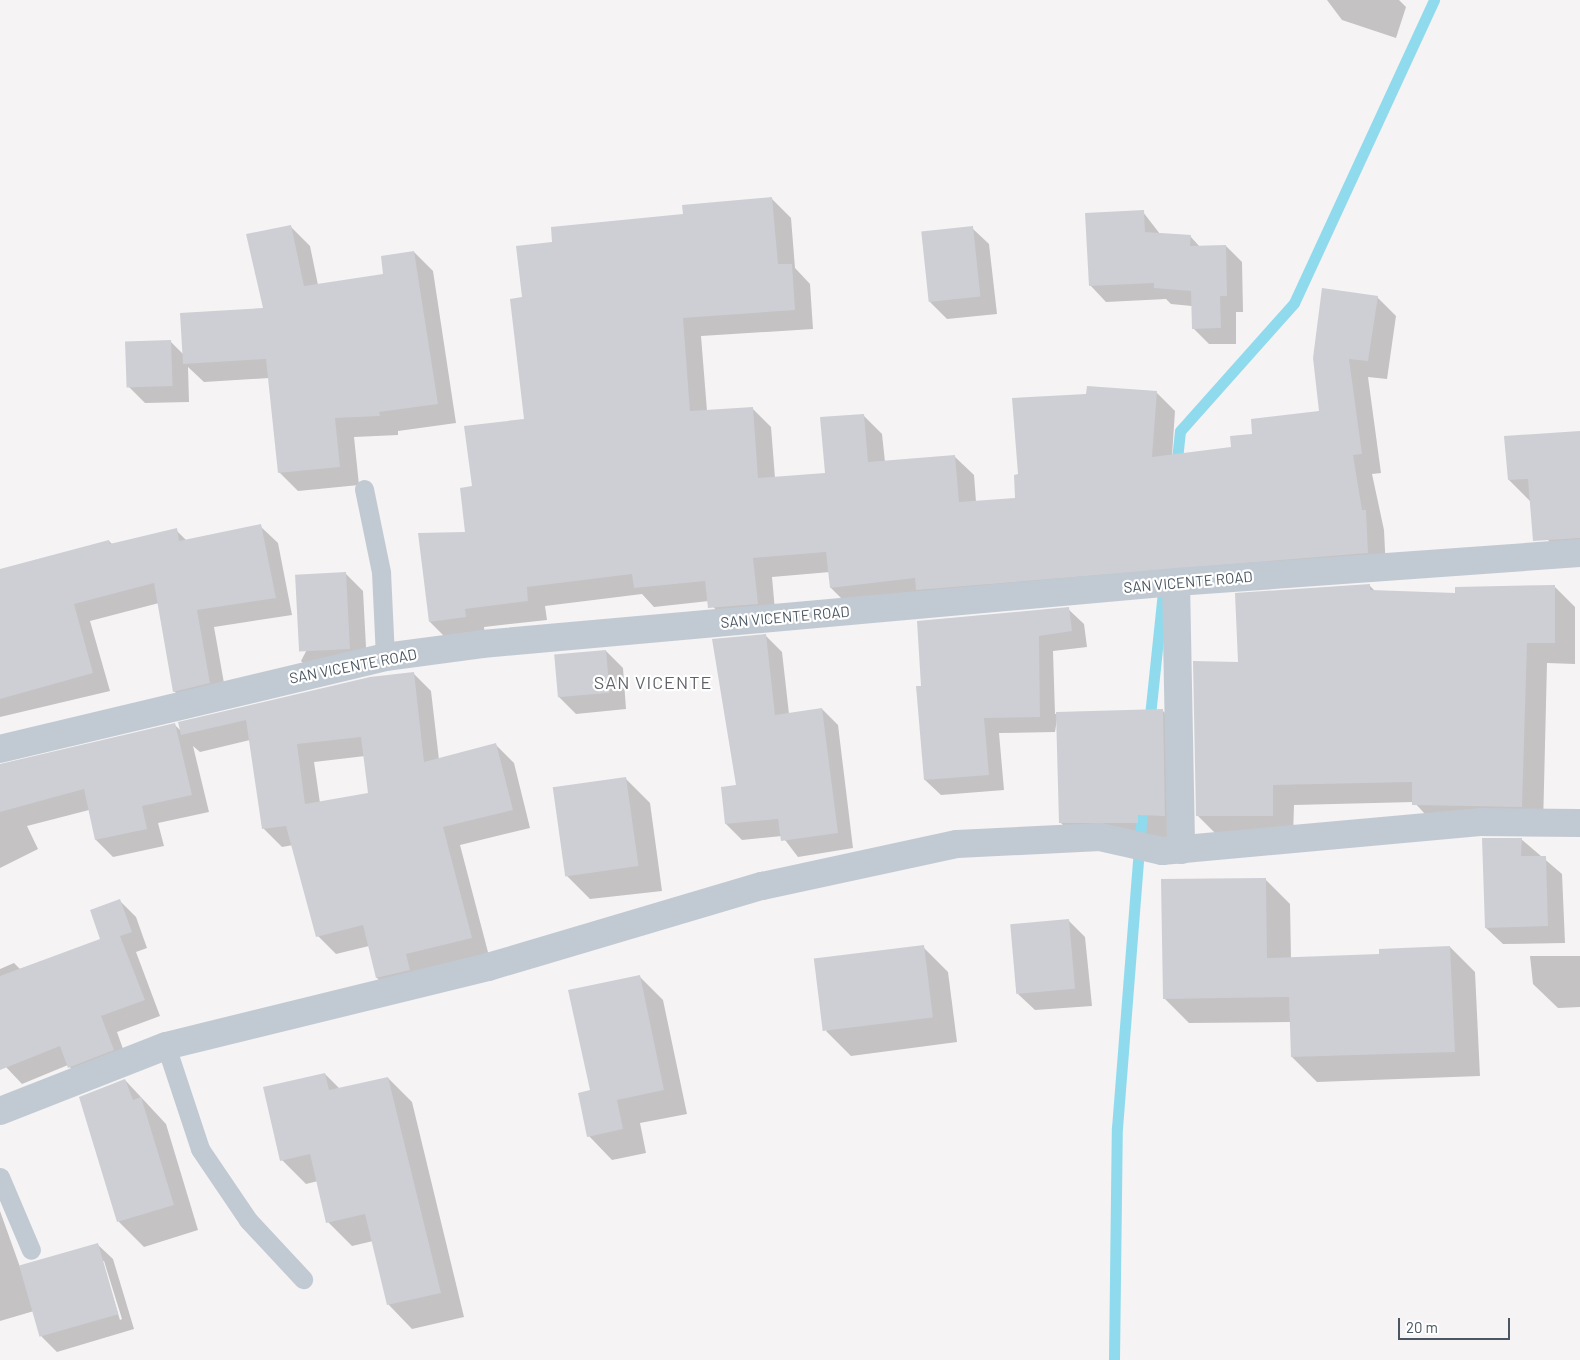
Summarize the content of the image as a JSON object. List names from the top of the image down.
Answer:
{
  "streets": {
    "street": ["SAN VICENTE ROAD"]
  },
  "districts": ["SAN VICENTE"],
  "scale_bar": "20 m"
}
